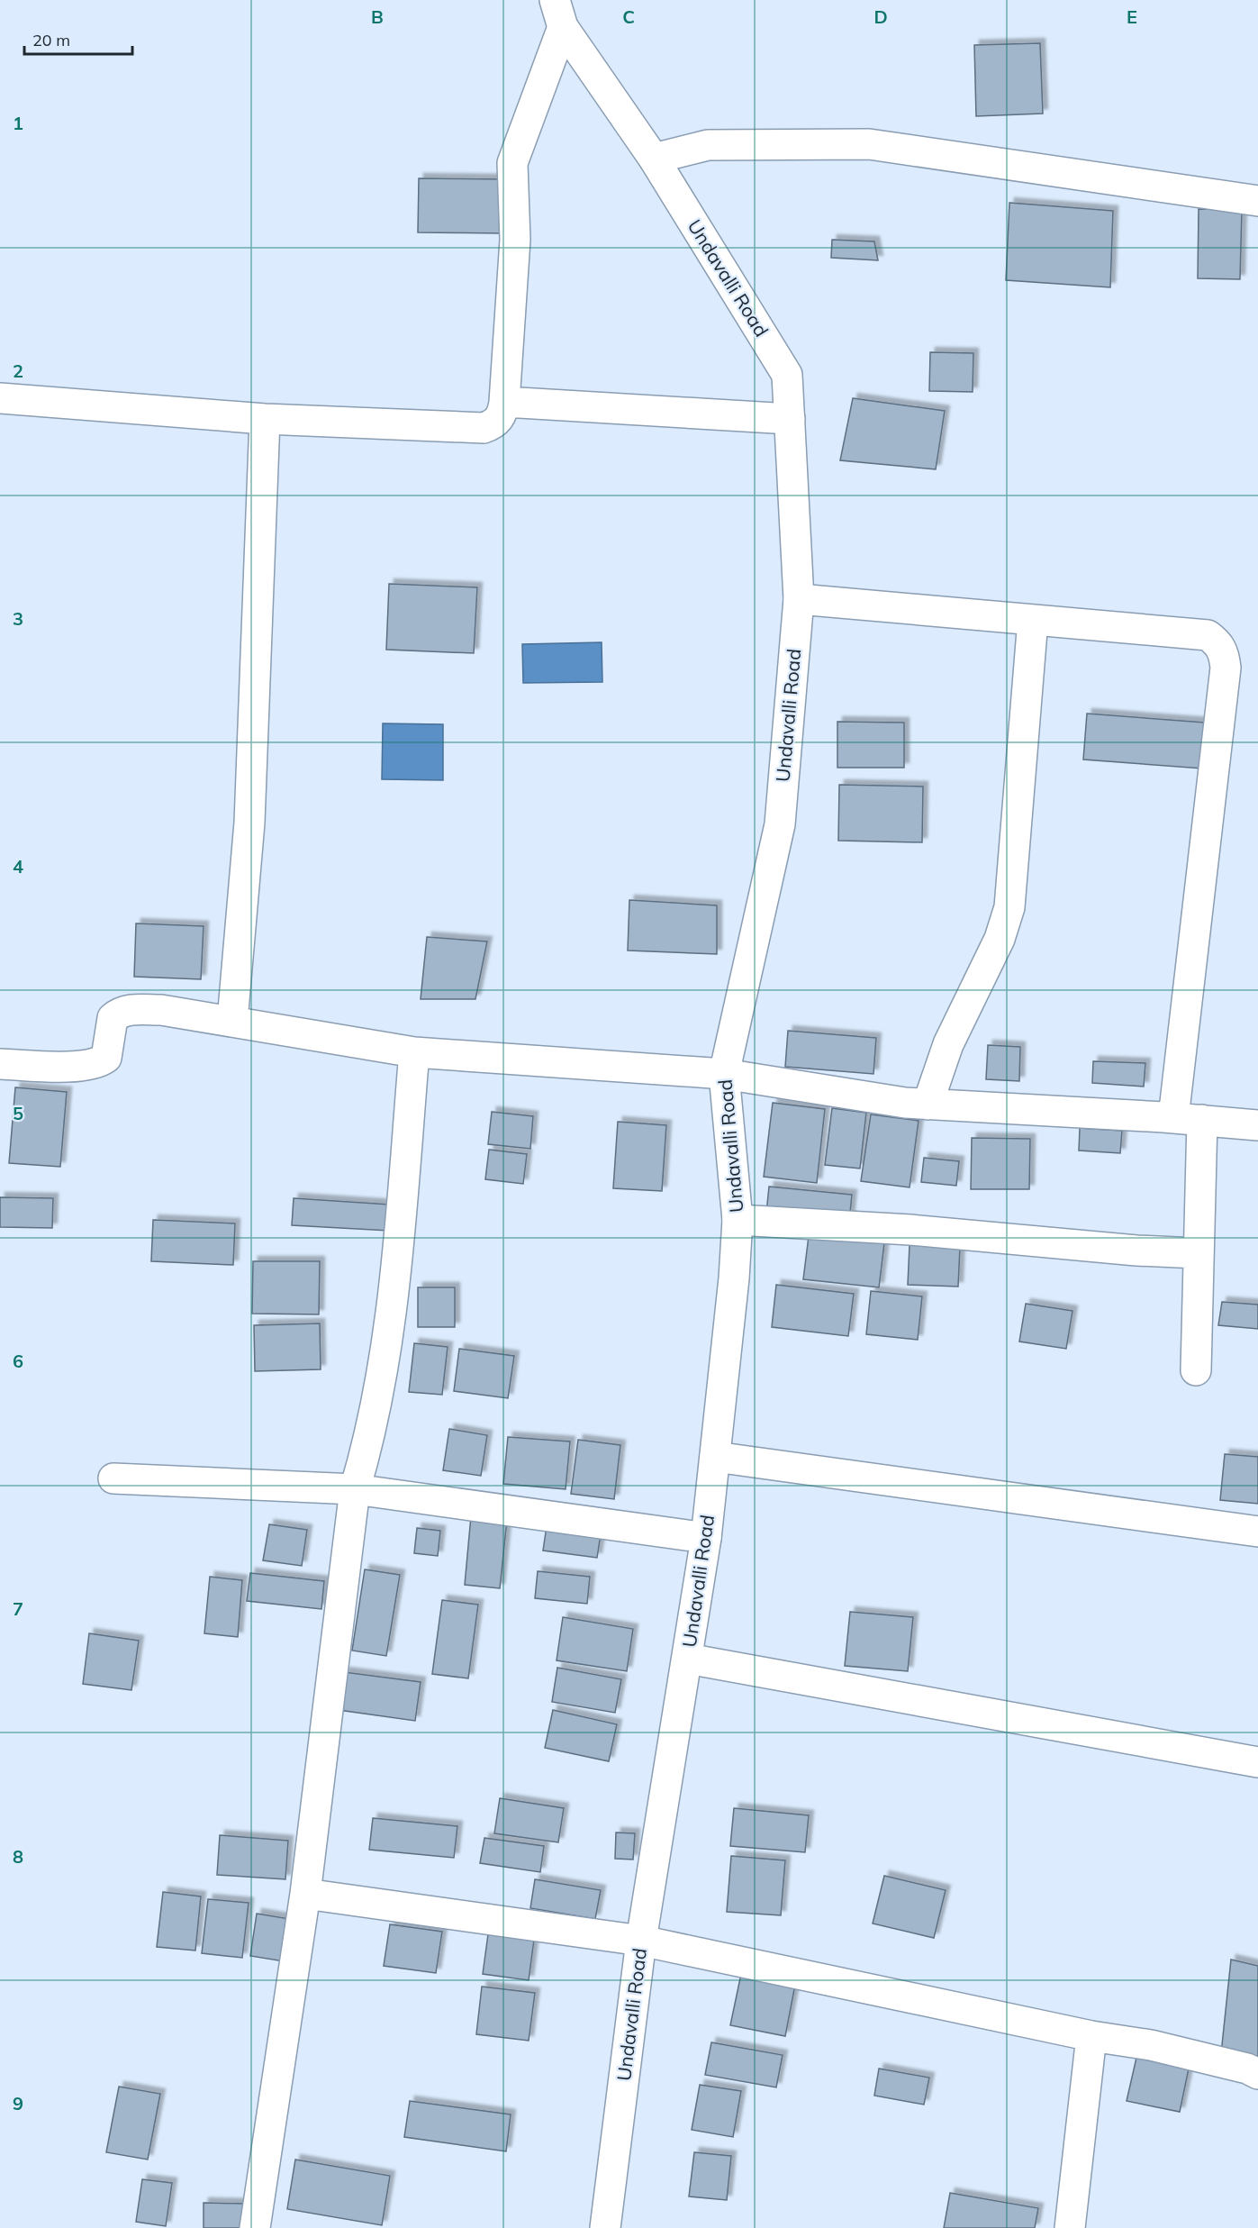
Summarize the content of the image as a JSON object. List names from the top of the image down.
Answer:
{
  "streets": {
    "street": ["Undavalli Road"]
  },
  "scale_bar": "20 m",
  "grid": {
    "columns": [
      "B",
      "C",
      "D",
      "E"
    ],
    "rows": [
      "1",
      "2",
      "3",
      "4",
      "5",
      "6",
      "7",
      "8",
      "9"
    ]
  }
}
